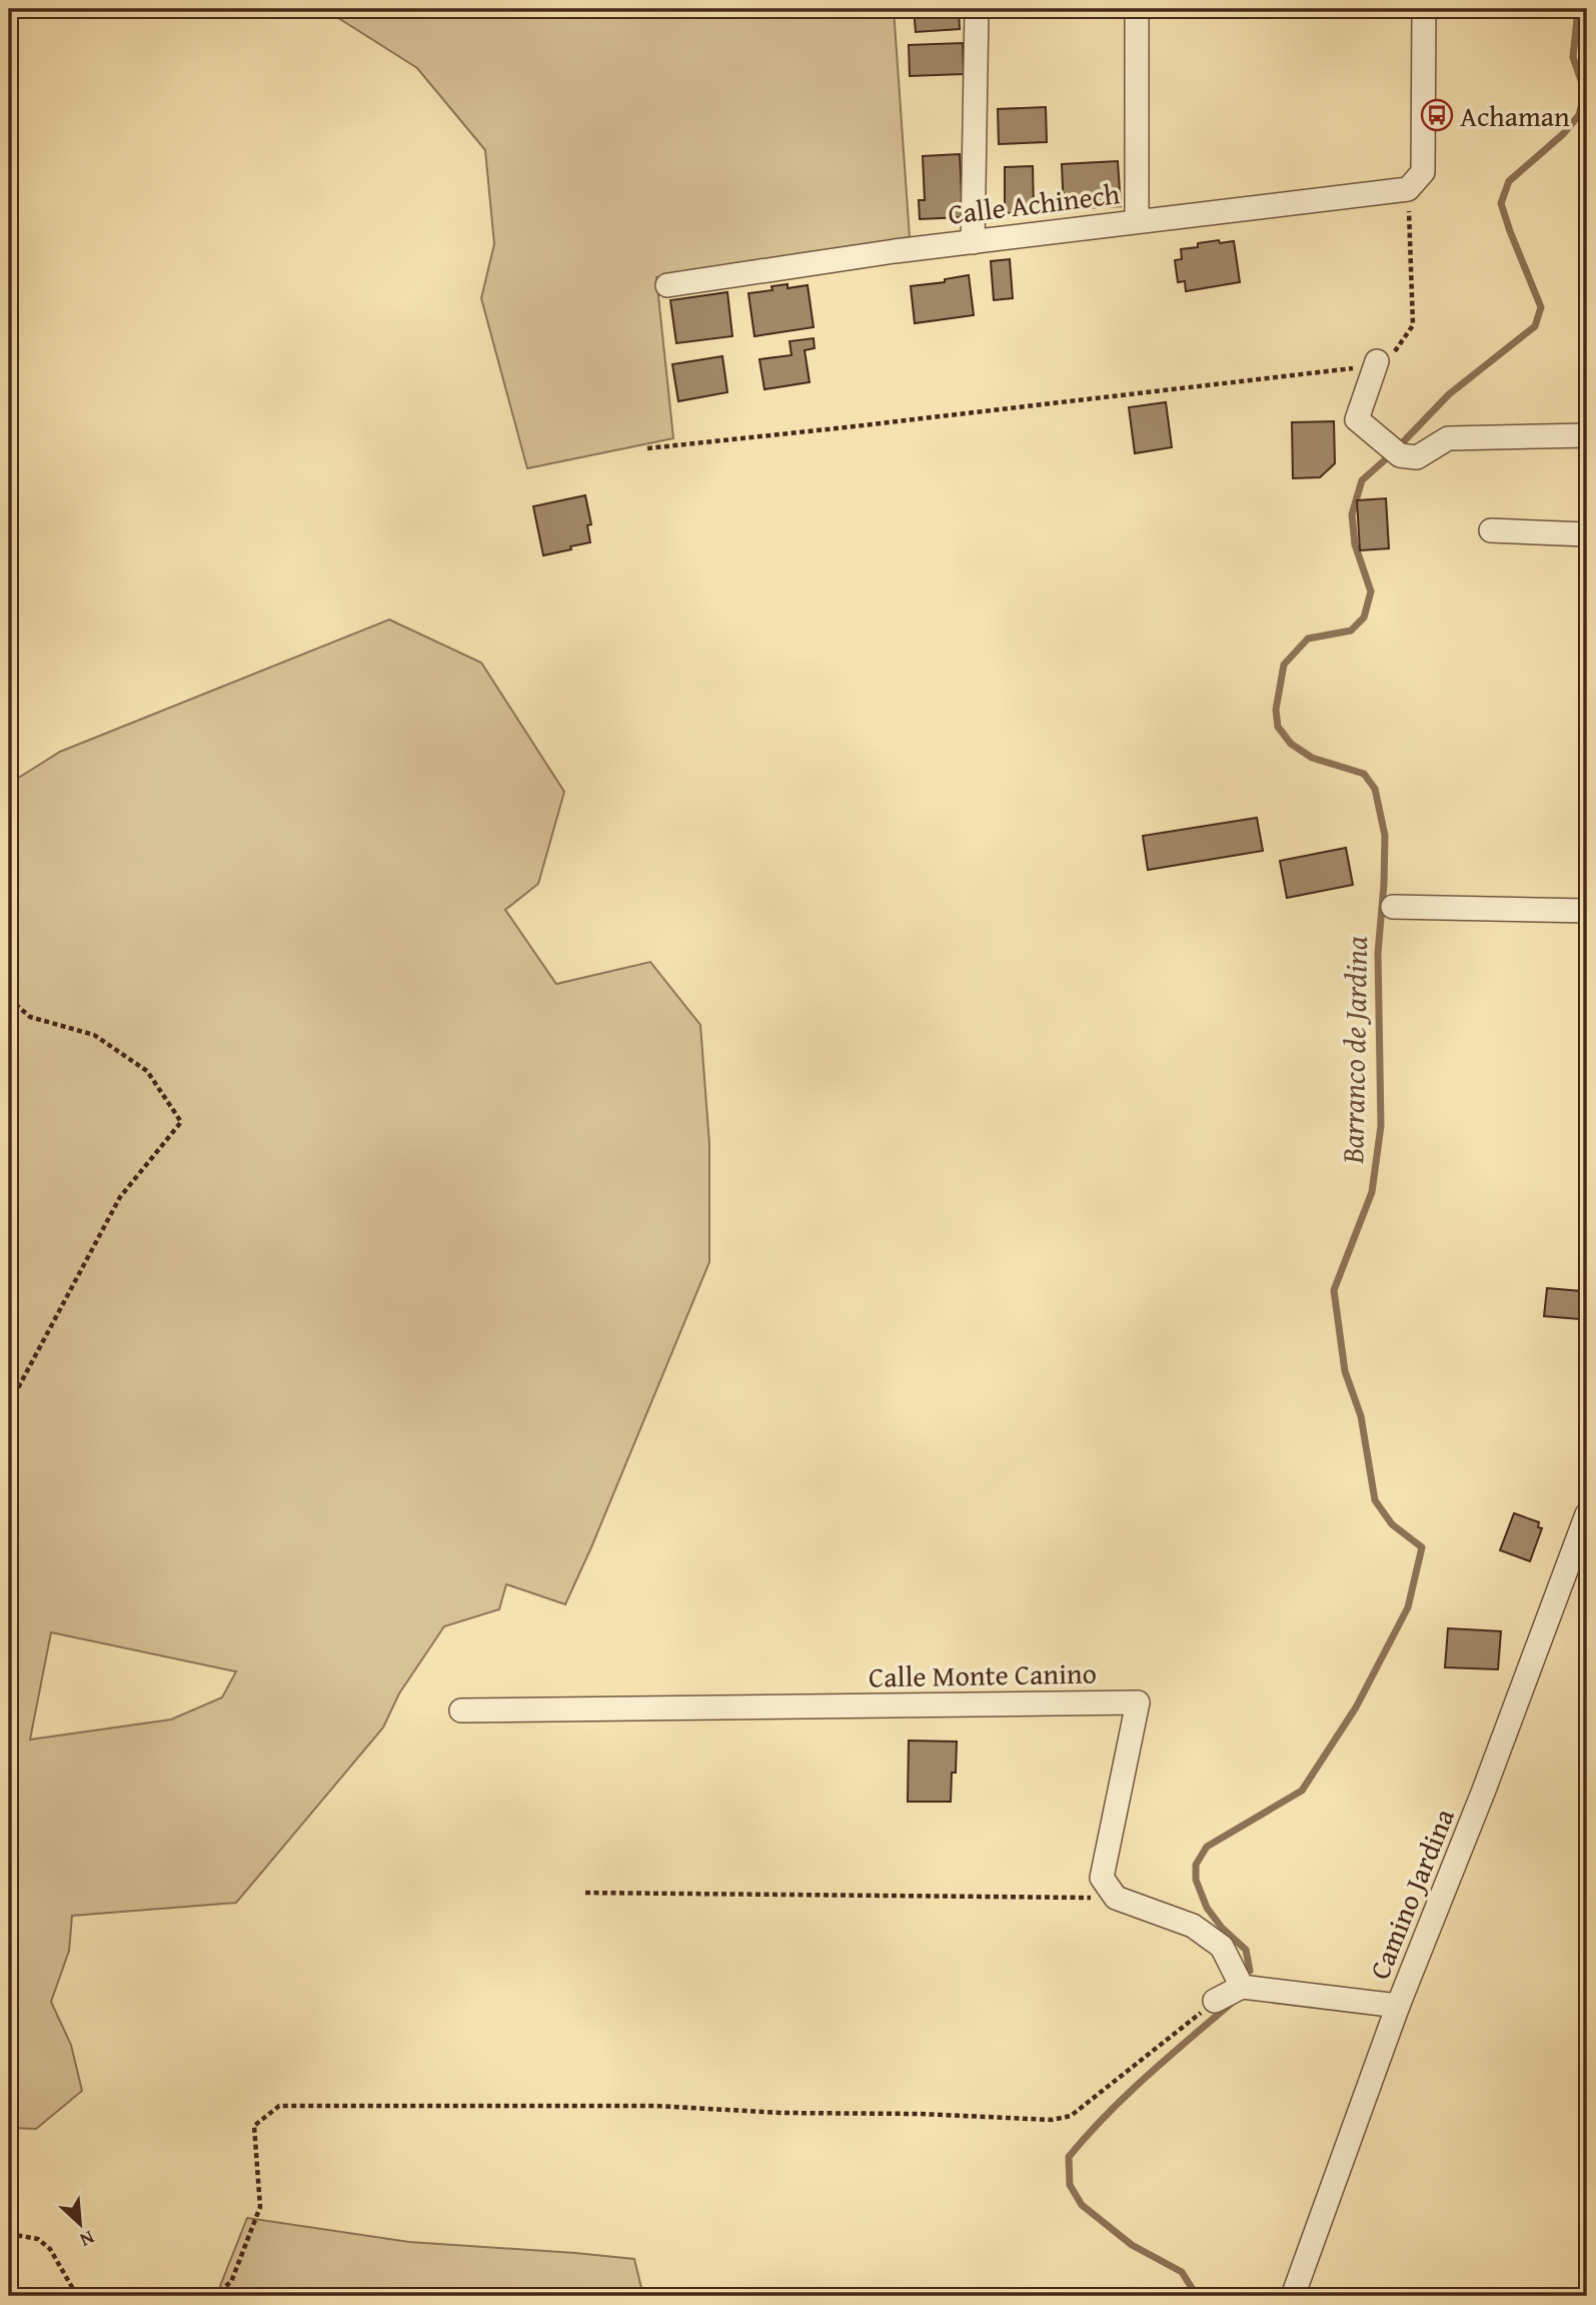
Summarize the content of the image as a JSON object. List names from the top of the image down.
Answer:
{
  "streets": {
    "street": ["Calle Achinech", "Calle Monte Canino", "Camino Jardina"]
  },
  "water": ["Barranco de Jardina"],
  "places": {
    "bus stop": ["Achaman"]
  },
  "north": "bottom right"
}
